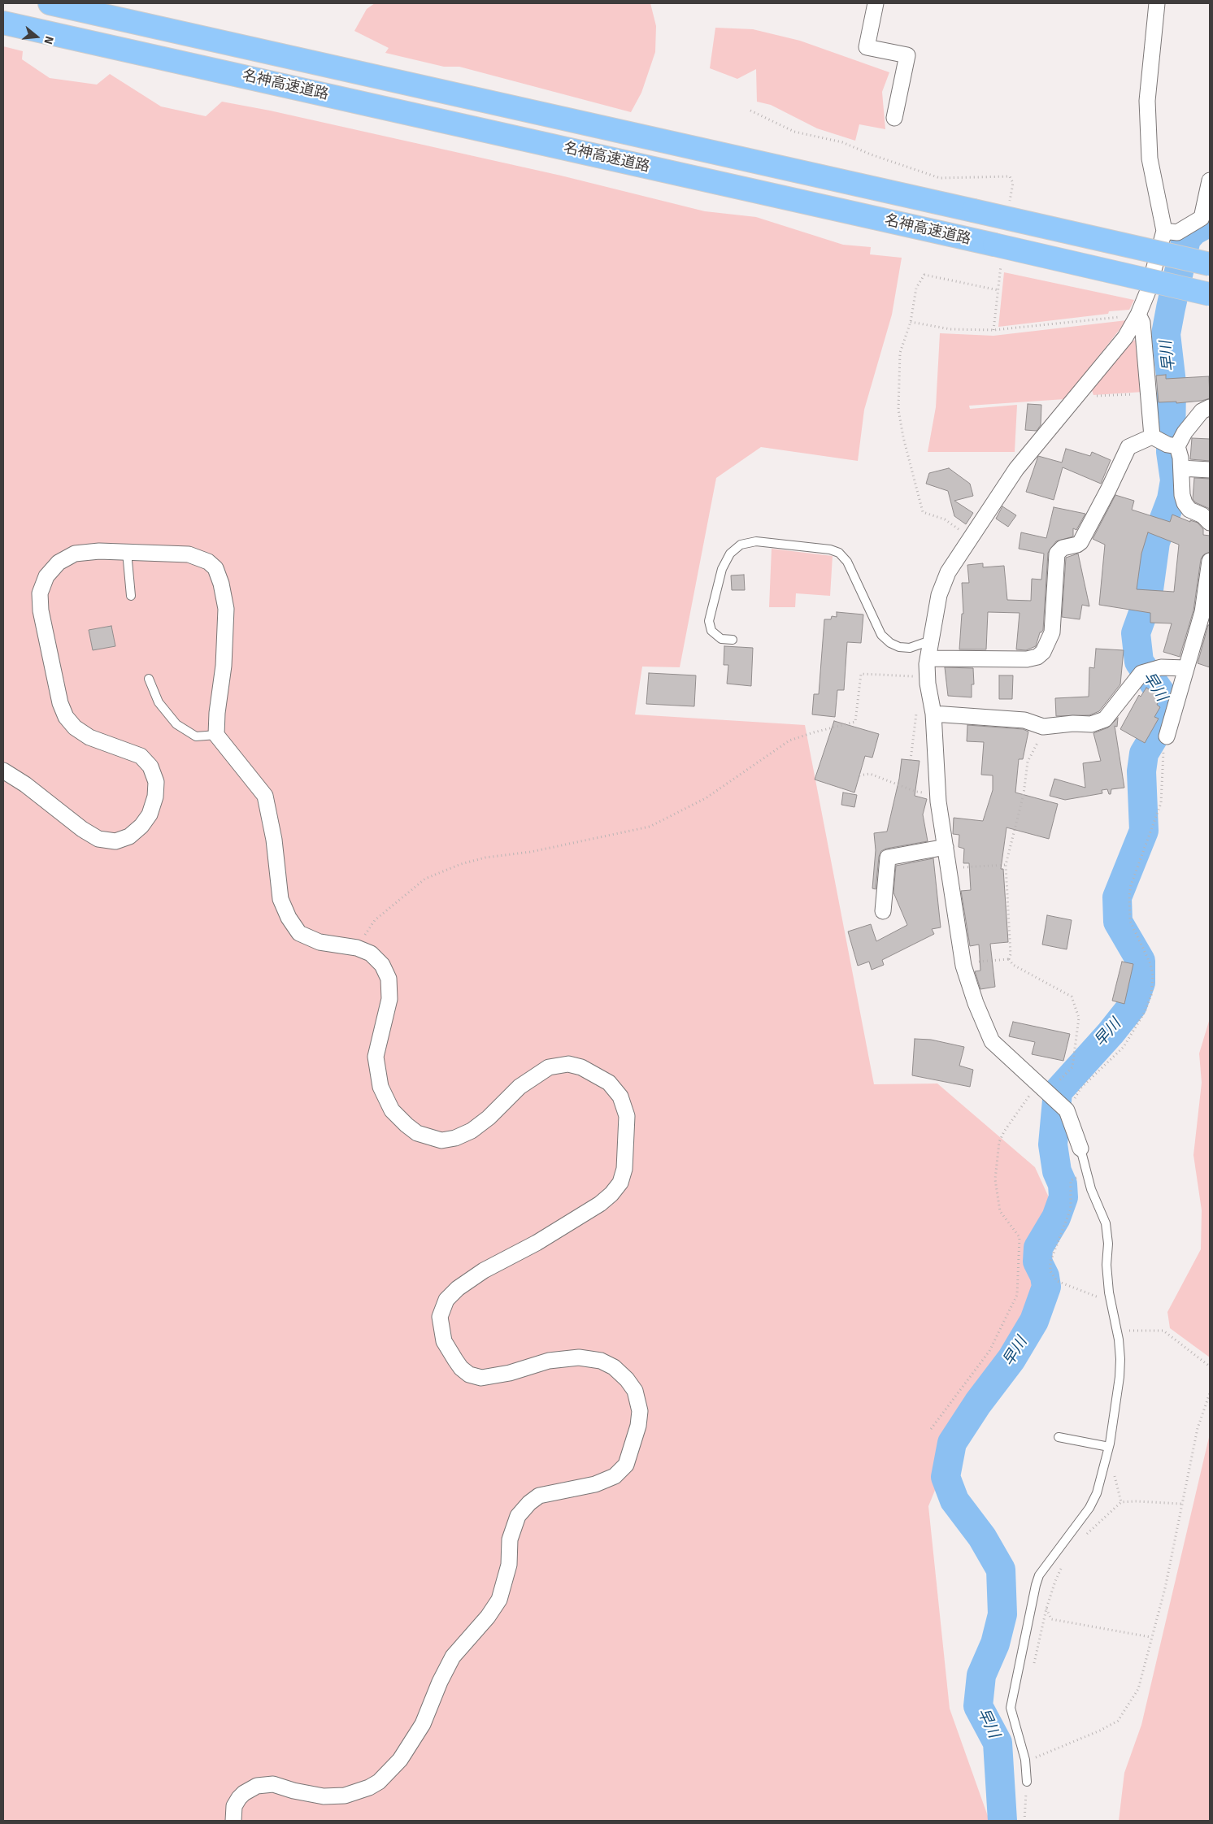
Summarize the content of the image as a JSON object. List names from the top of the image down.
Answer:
{
  "streets": {
    "highway": ["名神高速道路"]
  },
  "water": ["早川"],
  "north": "right"
}
